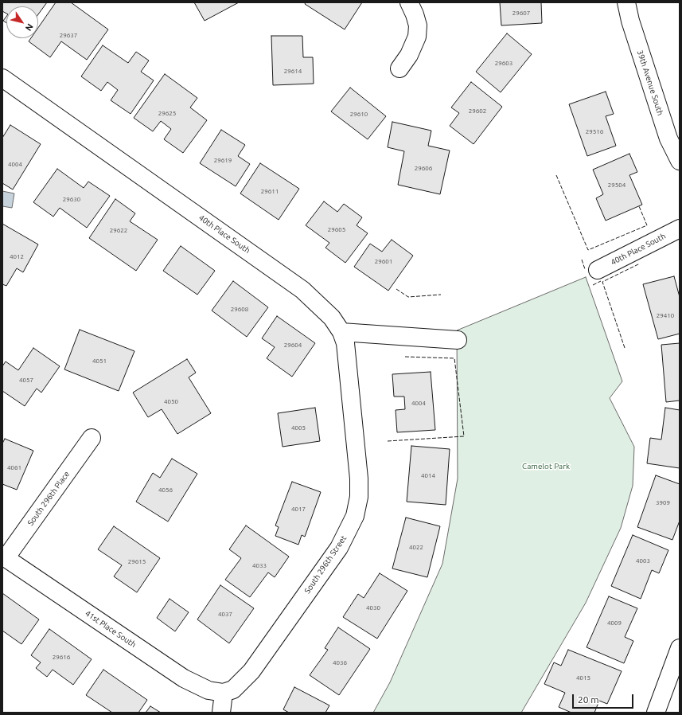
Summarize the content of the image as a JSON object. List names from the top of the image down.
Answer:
{
  "streets": {
    "street": [
      "39th Avenue South",
      "40th Place South",
      "South 296th Place",
      "South 296th Street",
      "41st Place South"
    ]
  },
  "crossings": [
    ["40th Place South", "South 296th Street"],
    ["South 296th Place", "41st Place South"],
    ["South 296th Street", "41st Place South"]
  ],
  "parks": ["Camelot Park"],
  "house_numbers": [
    "29607",
    "29637",
    "29603",
    "29614",
    "29602",
    "29625",
    "29610",
    "29516",
    "29619",
    "4004",
    "29606",
    "29504",
    "29611",
    "29630",
    "29605",
    "29622",
    "4012",
    "29601",
    "29608",
    "29410",
    "29604",
    "4051",
    "4057",
    "4050",
    "4004",
    "4005",
    "4061",
    "4014",
    "4056",
    "3909",
    "4017",
    "4022",
    "4003",
    "29615",
    "4033",
    "4030",
    "4037",
    "4009",
    "29616",
    "4036",
    "4015"
  ],
  "scale_bar": "20 m",
  "north": "bottom right"
}
